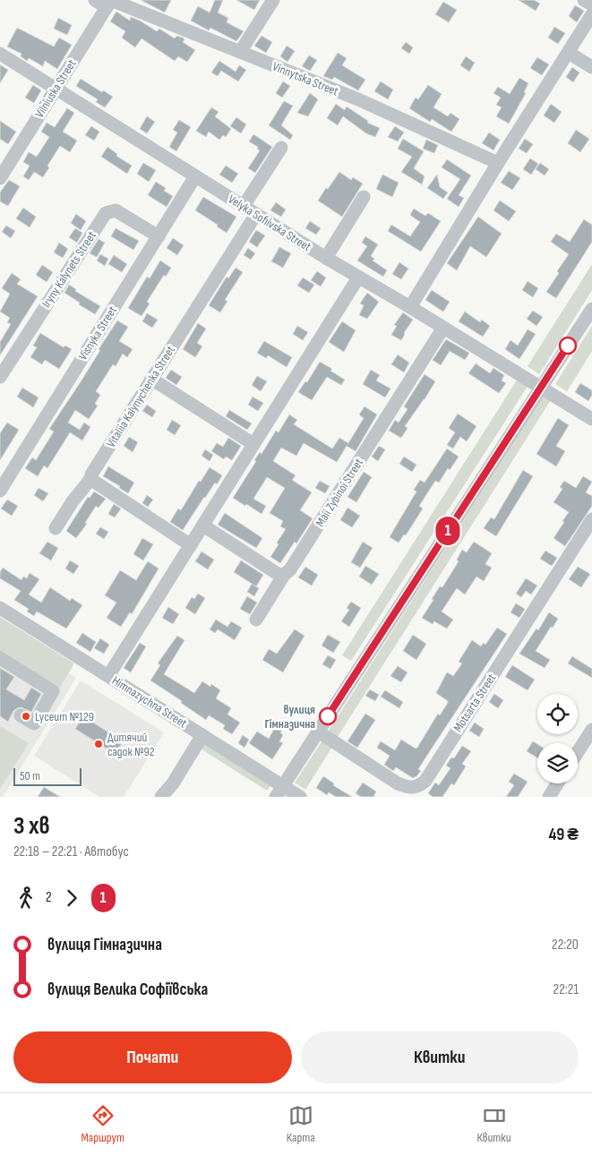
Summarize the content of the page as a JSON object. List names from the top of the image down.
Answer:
{
  "streets": {
    "street": [
      "Vinnytska Street",
      "Vilniuska Street",
      "Velyka Sofiivska Street",
      "Iryny Kalynets Street",
      "Visnyka Street",
      "Vitaliia Kalynychenka Street",
      "Maii Zybinoi Street",
      "Himnazychna Street",
      "Motsarta Street"
    ]
  },
  "crossings": [
    ["Vinnytska Street", "Vilniuska Street"],
    ["Vilniuska Street", "Velyka Sofiivska Street"],
    ["Velyka Sofiivska Street", "Visnyka Street"],
    ["Velyka Sofiivska Street", "Vitaliia Kalynychenka Street"],
    ["Velyka Sofiivska Street", "Maii Zybinoi Street"],
    ["Iryny Kalynets Street", "Visnyka Street"]
  ],
  "places": ["Lyceum №129", "вулиця Гімназична", "Дитячий садок №92"],
  "lines": ["bus line 1"],
  "scale_bar": "50 m",
  "page": {
    "on_map": "1",
    "scale": "50 m",
    "heading": ["3 хв", "22:18 – 22:21 · Автобус", "49 ₴"],
    "legs": ["2", "1"],
    "list": [
      {
        "name": "вулиця Гімназична",
        "value": "22:20"
      },
      {
        "name": "вулиця Велика Софіївська",
        "value": "22:21"
      }
    ],
    "buttons": ["Почати", "Квитки"],
    "tabs": ["Маршрут", "Карта", "Квитки"]
  }
}
